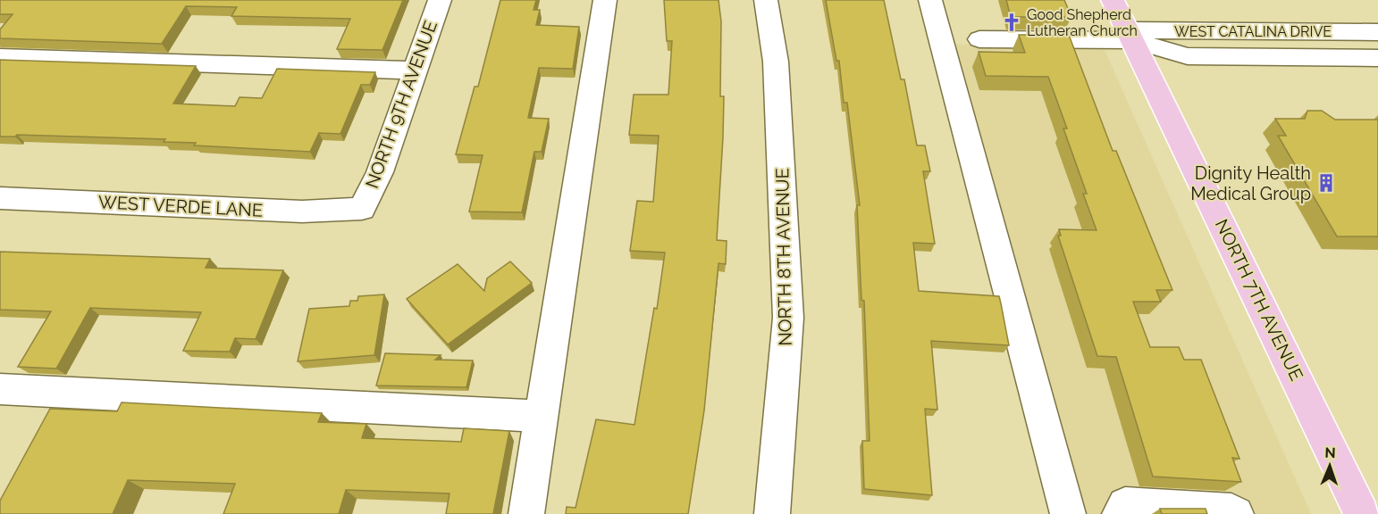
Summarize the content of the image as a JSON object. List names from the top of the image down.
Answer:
{
  "streets": {
    "main road": ["NORTH 7TH AVENUE"],
    "street": [
      "WEST CATALINA DRIVE",
      "NORTH 9TH AVENUE",
      "WEST VERDE LANE",
      "NORTH 8TH AVENUE"
    ]
  },
  "crossings": [
    ["WEST CATALINA DRIVE", "NORTH 7TH AVENUE"],
    ["NORTH 9TH AVENUE", "WEST VERDE LANE"]
  ],
  "places": {
    "church": ["Good Shepherd Lutheran Church"],
    "building": ["Dignity Health Medical Group"]
  },
  "north": "top"
}
